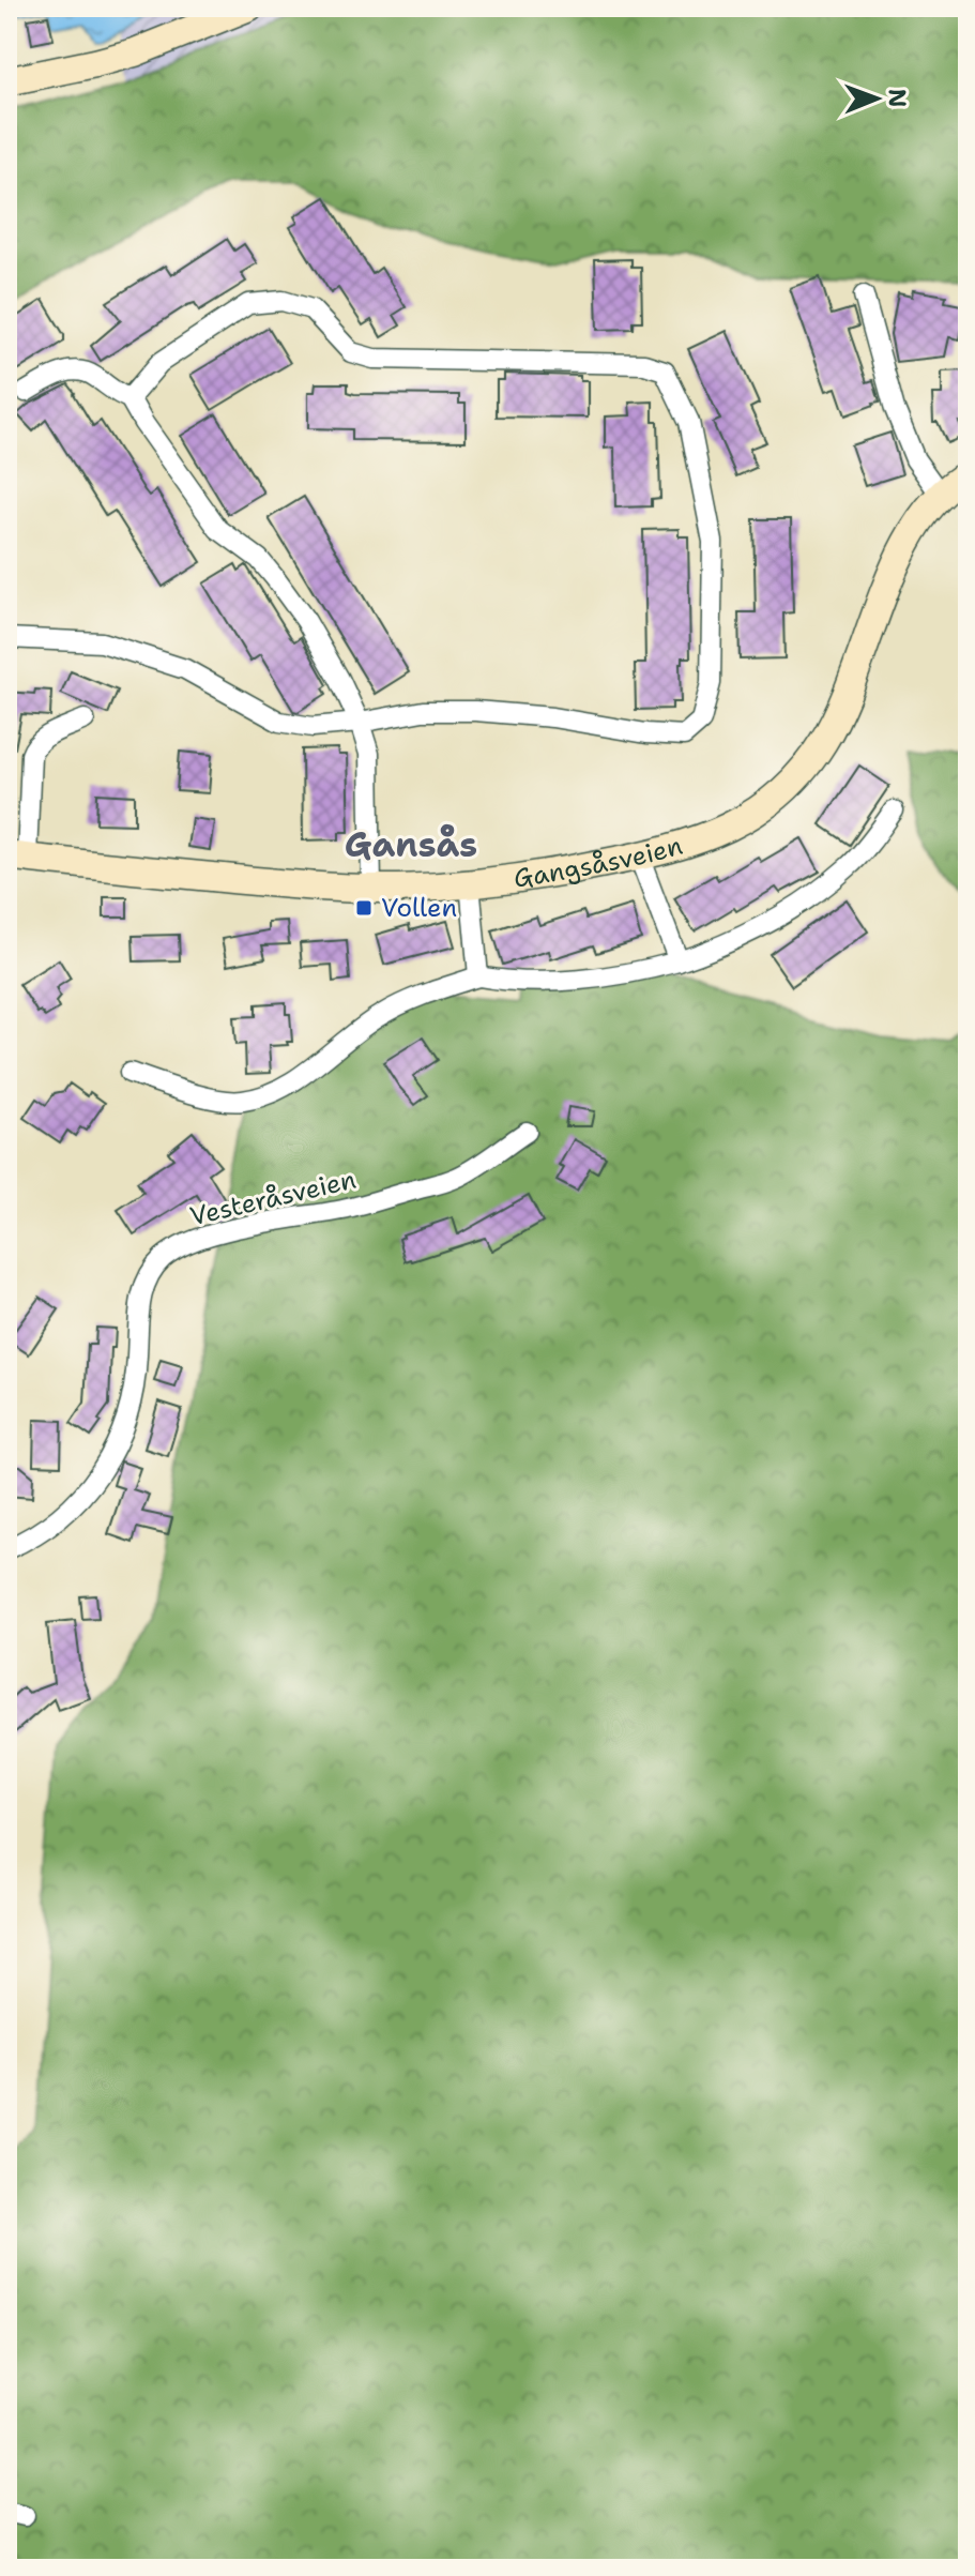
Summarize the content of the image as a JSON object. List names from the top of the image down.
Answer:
{
  "streets": {
    "street": ["Gangsåsveien", "Vesteråsveien"]
  },
  "districts": ["Gansås"],
  "places": {
    "transit": ["Vollen"]
  },
  "north": "right"
}
